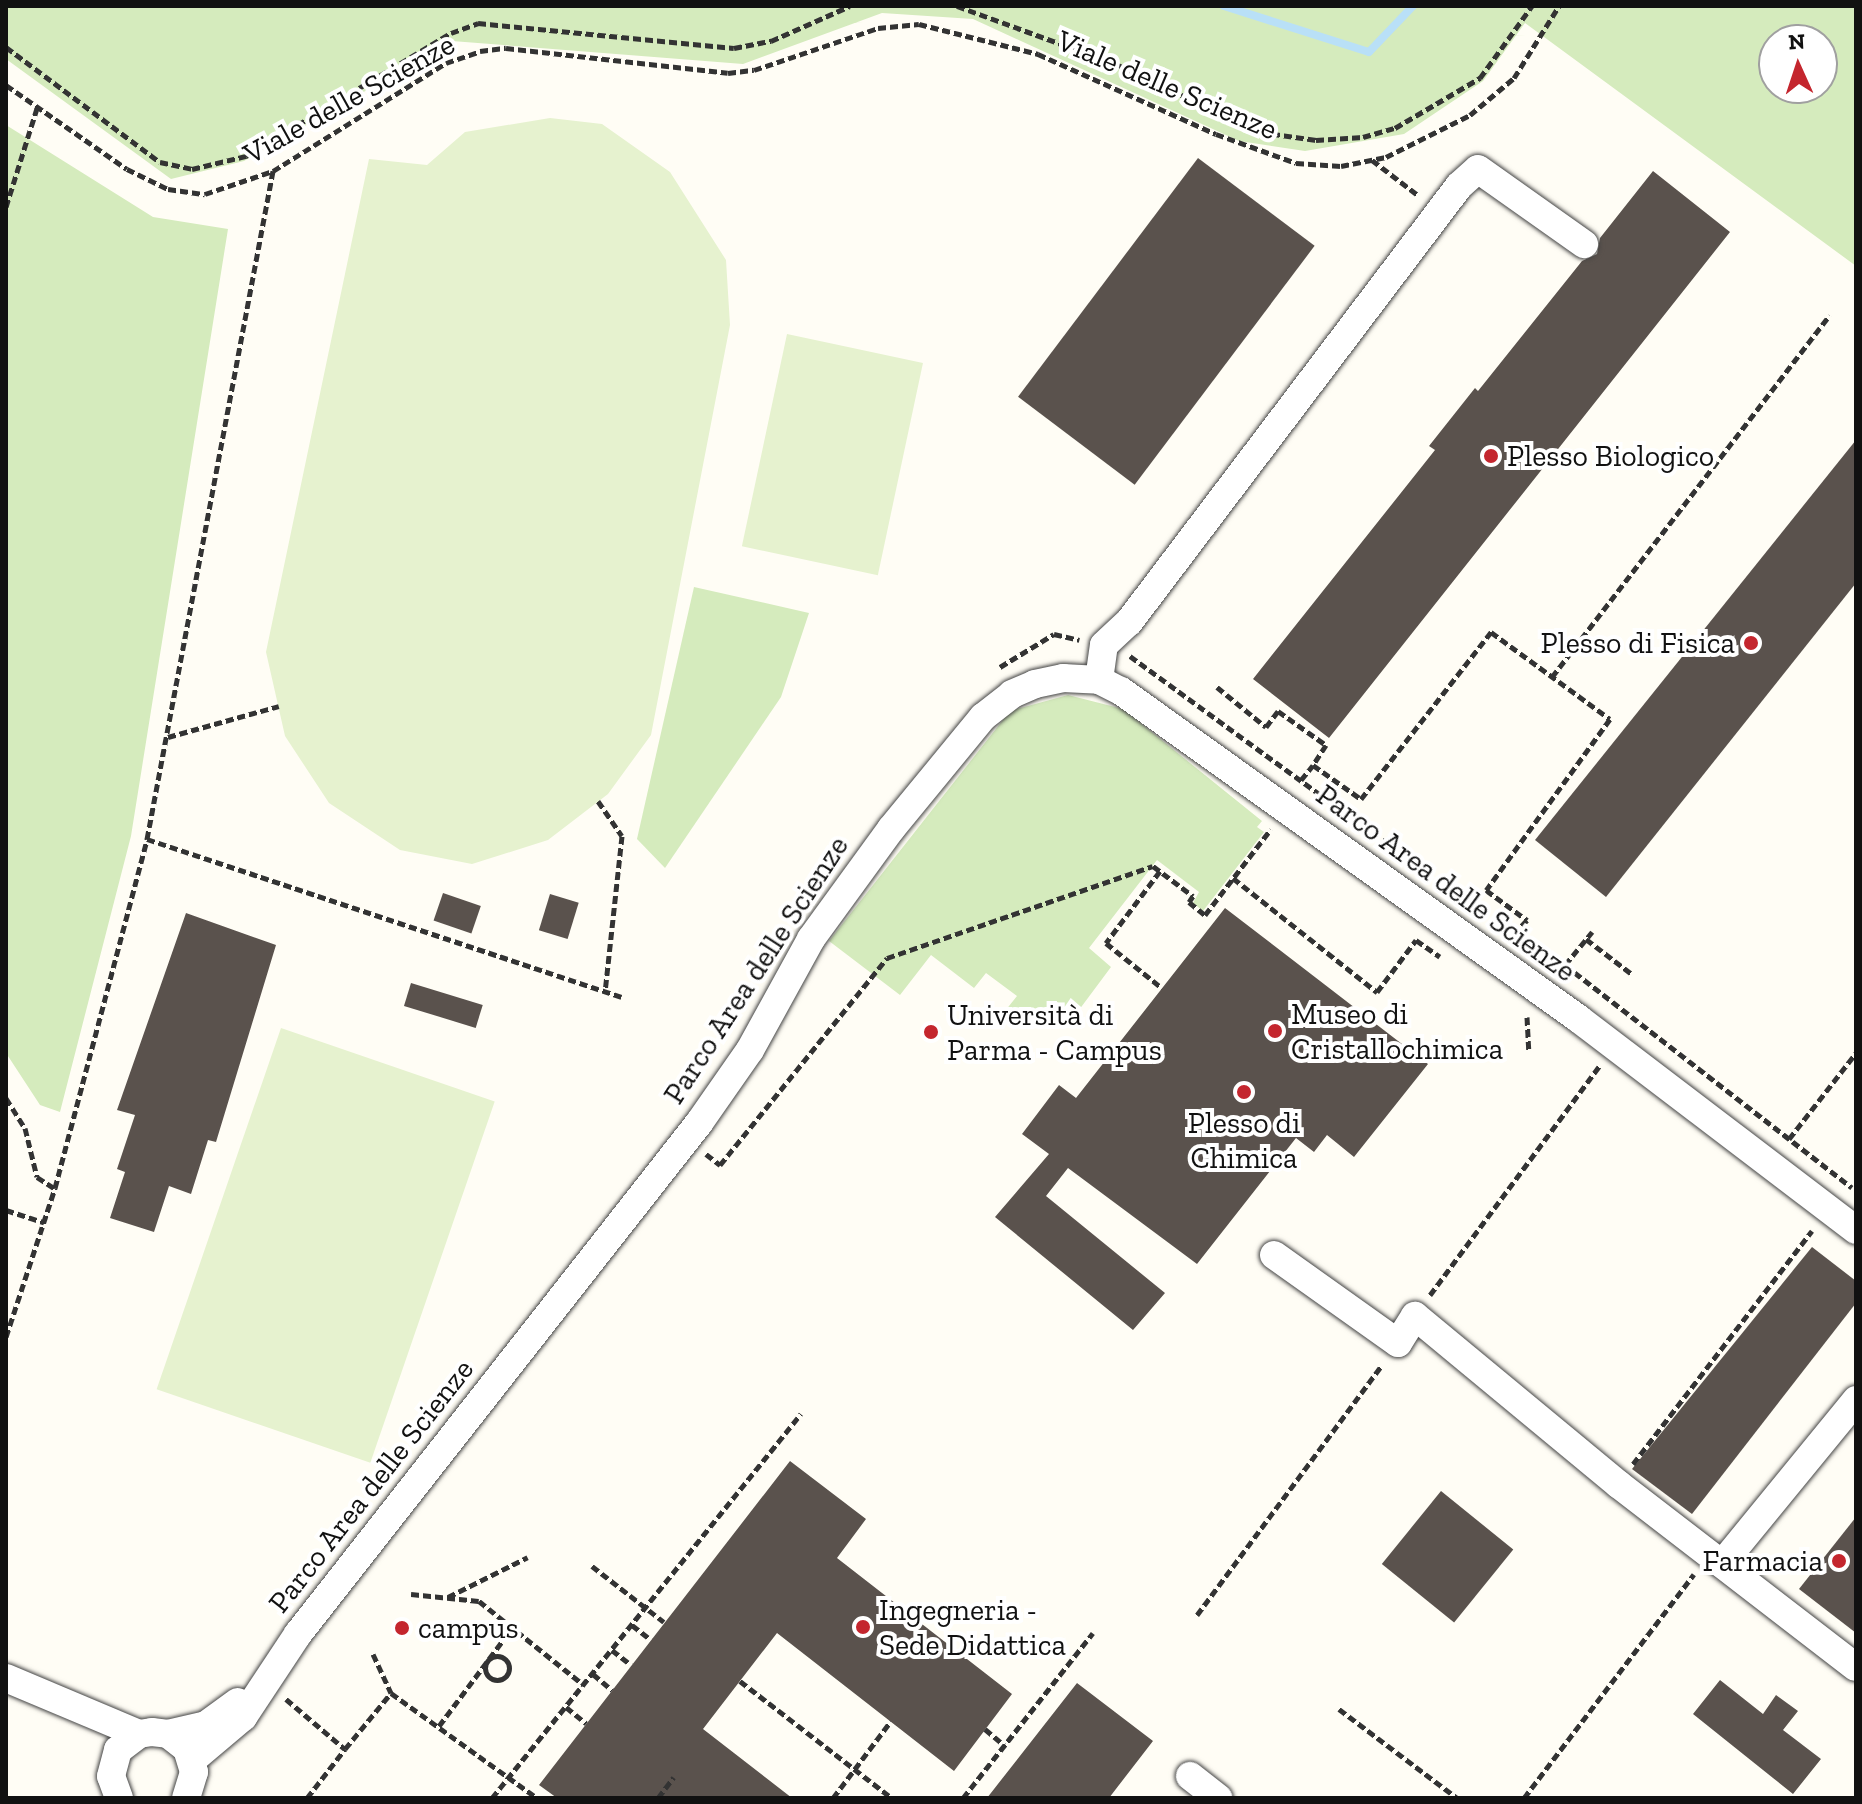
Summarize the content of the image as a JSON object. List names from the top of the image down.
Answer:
{
  "streets": {
    "street": ["Parco Area delle Scienze"],
    "path": ["Viale delle Scienze"]
  },
  "places": [
    "Plesso Biologico",
    "Plesso di Fisica",
    "Museo di Cristallochimica",
    "Università di Parma - Campus",
    "Plesso di Chimica",
    "Farmacia",
    "Ingegneria - Sede Didattica",
    "campus"
  ],
  "north": "top"
}
